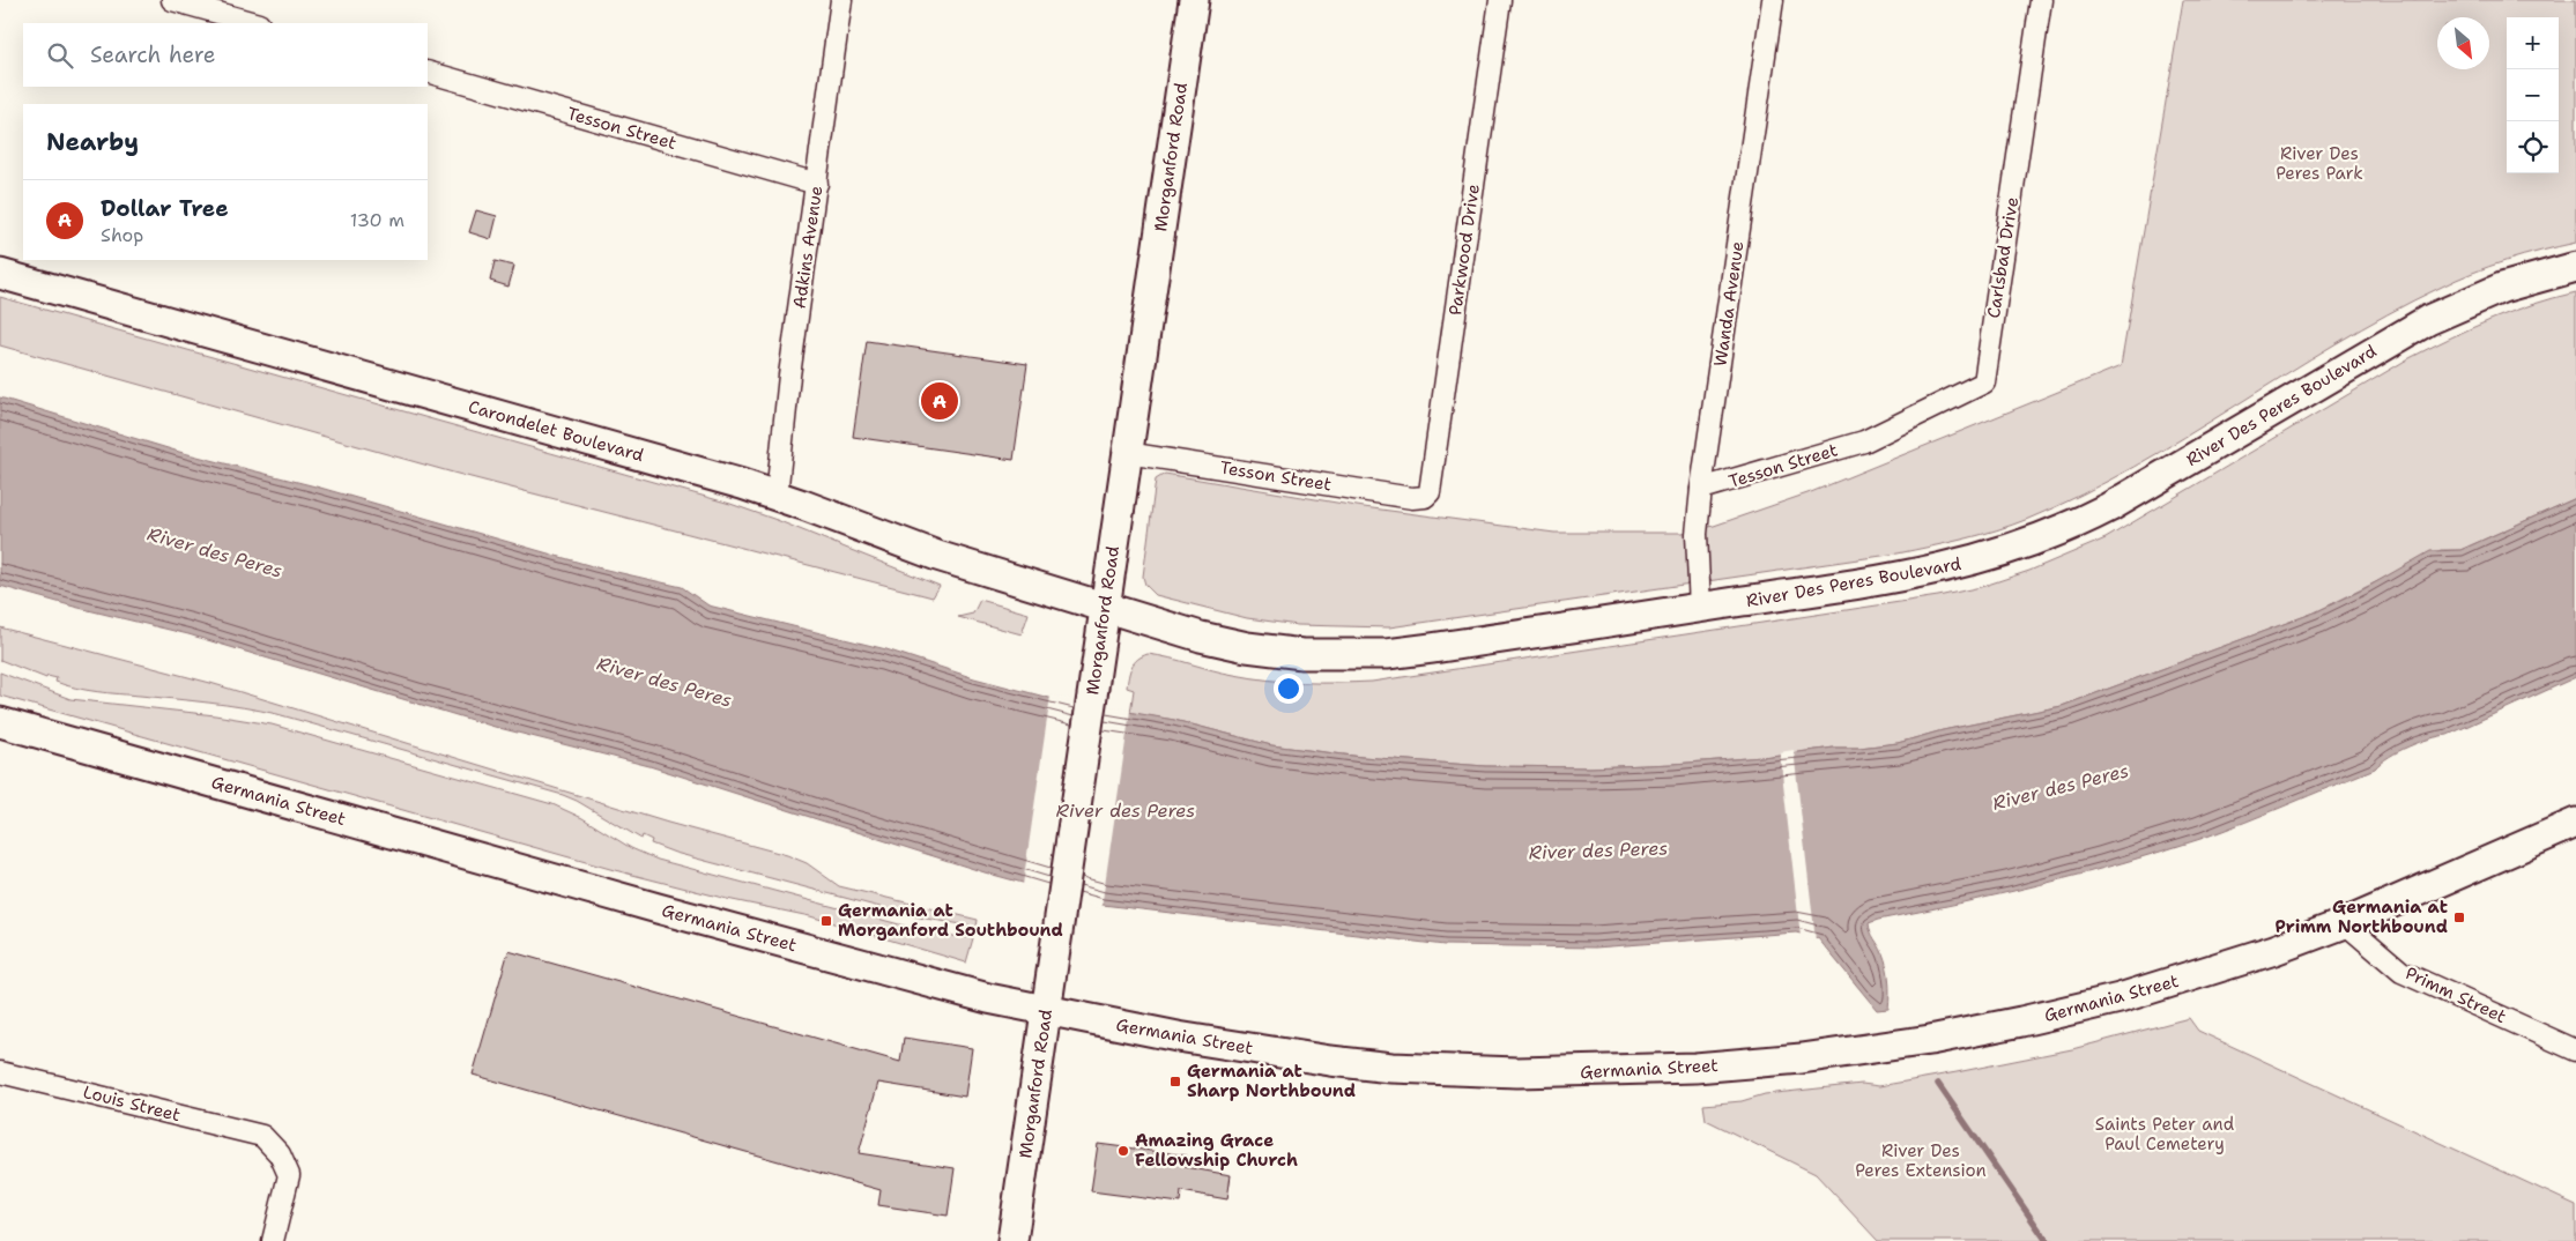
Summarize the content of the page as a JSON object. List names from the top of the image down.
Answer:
{
  "streets": {
    "main road": [
      "Morganford Road",
      "River Des Peres Boulevard",
      "Carondelet Boulevard",
      "Germania Street"
    ],
    "street": [
      "Tesson Street",
      "Adkins Avenue",
      "Parkwood Drive",
      "Carlsbad Drive",
      "Wanda Avenue",
      "Primm Street",
      "Louis Street"
    ]
  },
  "crossings": [
    ["Tesson Street", "Morganford Road"],
    ["Tesson Street", "Adkins Avenue"],
    ["Tesson Street", "Parkwood Drive"],
    ["Tesson Street", "Carlsbad Drive"],
    ["Tesson Street", "Wanda Avenue"],
    ["Morganford Road", "River Des Peres Boulevard"],
    ["Morganford Road", "Carondelet Boulevard"],
    ["Morganford Road", "Germania Street"],
    ["Adkins Avenue", "Carondelet Boulevard"],
    ["Wanda Avenue", "River Des Peres Boulevard"],
    ["River Des Peres Boulevard", "Carondelet Boulevard"],
    ["Germania Street", "Primm Street"]
  ],
  "water": ["River des Peres"],
  "parks": ["River Des Peres Park", "Saints Peter and Paul Cemetery", "River Des Peres Extension"],
  "places": {
    "transit": ["Germania at Primm Northbound", "Germania at Morganford Southbound", "Germania at Sharp Northbound"],
    "other": ["Amazing Grace Fellowship Church"]
  },
  "north": "bottom right",
  "page": {
    "map_buttons": ["+", "−"],
    "search": "Search here",
    "heading": "Nearby",
    "list": [
      {
        "mark": "A",
        "name": "Dollar Tree",
        "note": "Shop",
        "value": "130 m"
      }
    ],
    "pins": "A"
  }
}
